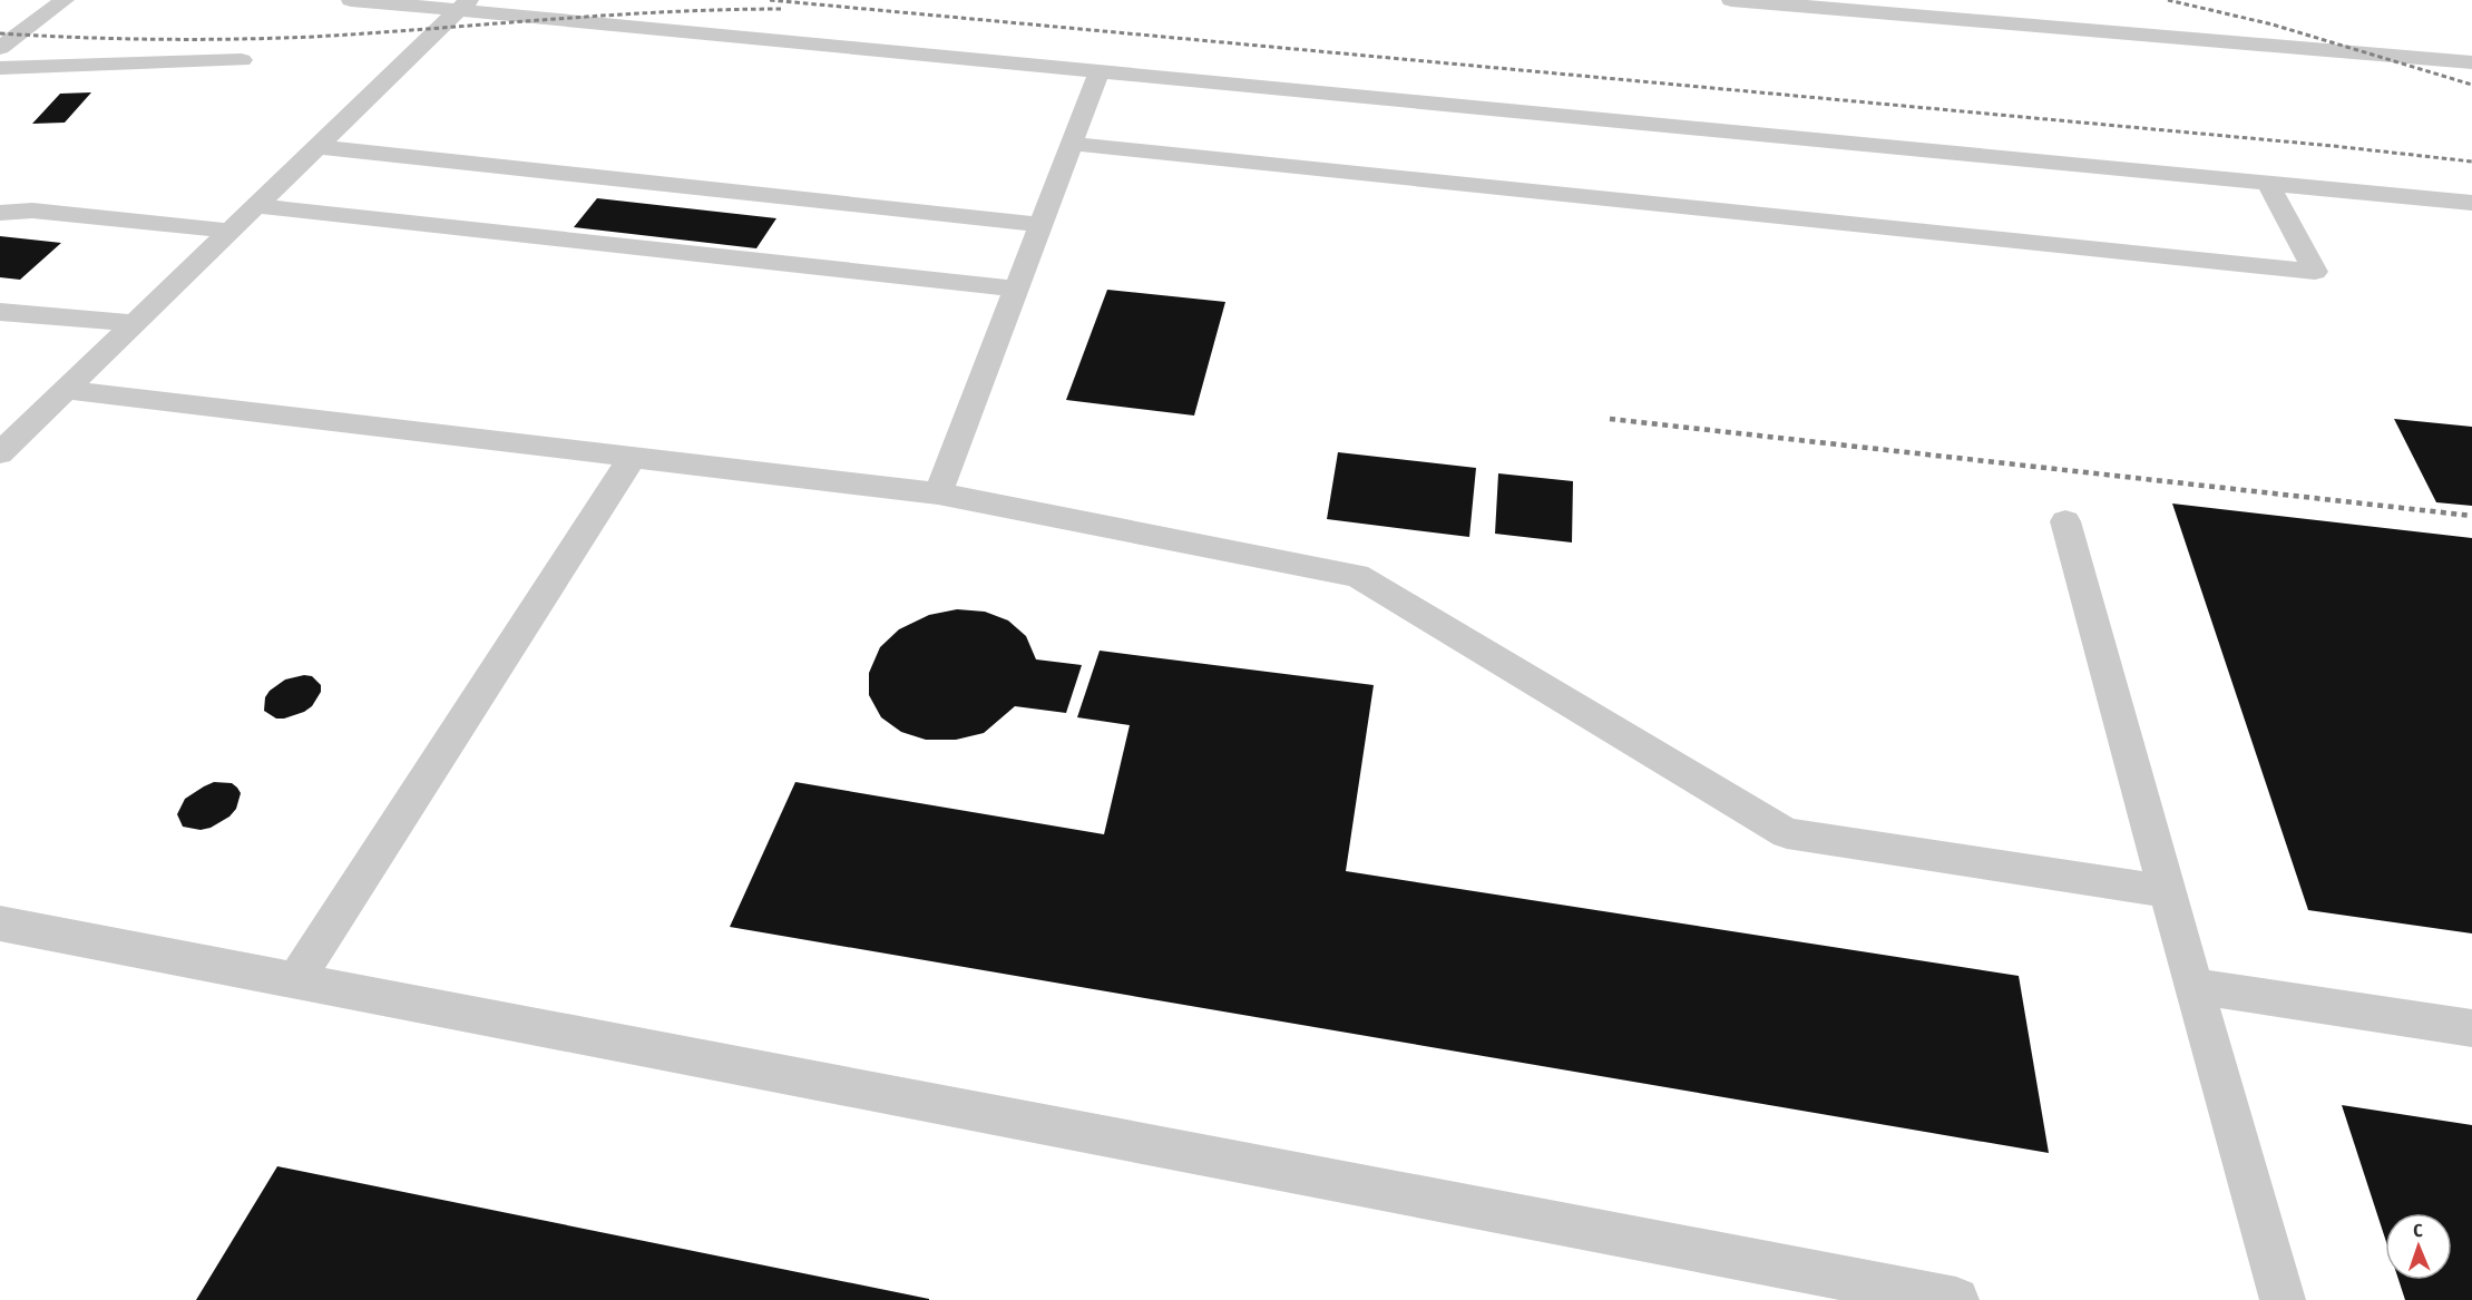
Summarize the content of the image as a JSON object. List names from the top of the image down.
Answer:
{
  "north": "top"
}
